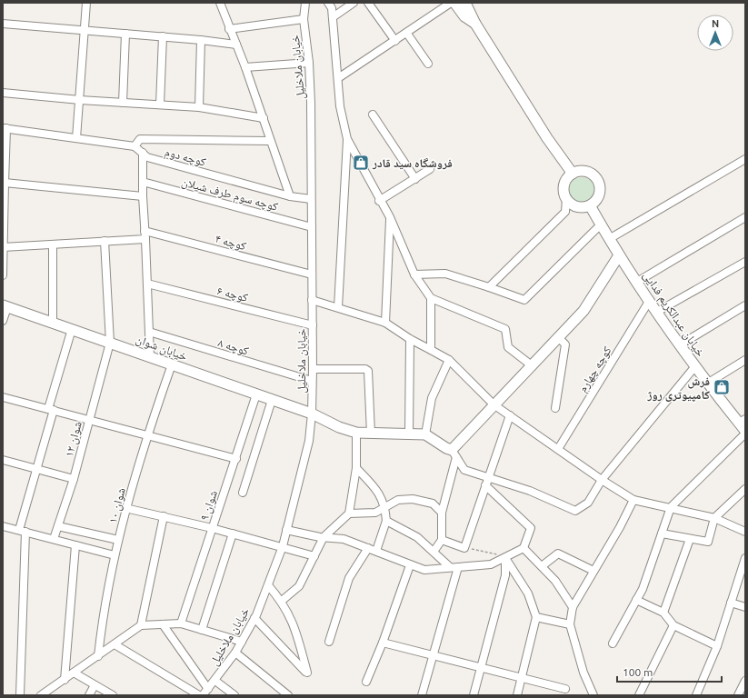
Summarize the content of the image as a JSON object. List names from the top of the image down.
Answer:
{
  "streets": {
    "street": [
      "خیابان ملاخلیل",
      "کوچه دوم",
      "کوچه سوم طرف شیلان",
      "کوچه ۴",
      "کوچه ۶",
      "خیابان عبدالکریم فدایی",
      "کوچه ۸",
      "خیابان شوان",
      "کوچه چهارم",
      "شوان ۱۲",
      "شوان ۱۰",
      "شوان ۹"
    ]
  },
  "crossings": [
    ["خیابان ملاخلیل", "کوچه دوم"],
    ["خیابان ملاخلیل", "کوچه سوم طرف شیلان"],
    ["خیابان ملاخلیل", "کوچه ۴"],
    ["خیابان ملاخلیل", "کوچه ۶"],
    ["خیابان ملاخلیل", "کوچه ۸"],
    ["خیابان ملاخلیل", "خیابان شوان"],
    ["خیابان عبدالکریم فدایی", "کوچه چهارم"],
    ["خیابان شوان", "شوان ۱۲"],
    ["خیابان شوان", "شوان ۱۰"],
    ["خیابان شوان", "شوان ۹"]
  ],
  "places": {
    "shop": ["فروشگاه سید قادر", "فرش کامپیوتری روژ"]
  },
  "scale_bar": "100 m",
  "north": "top"
}
